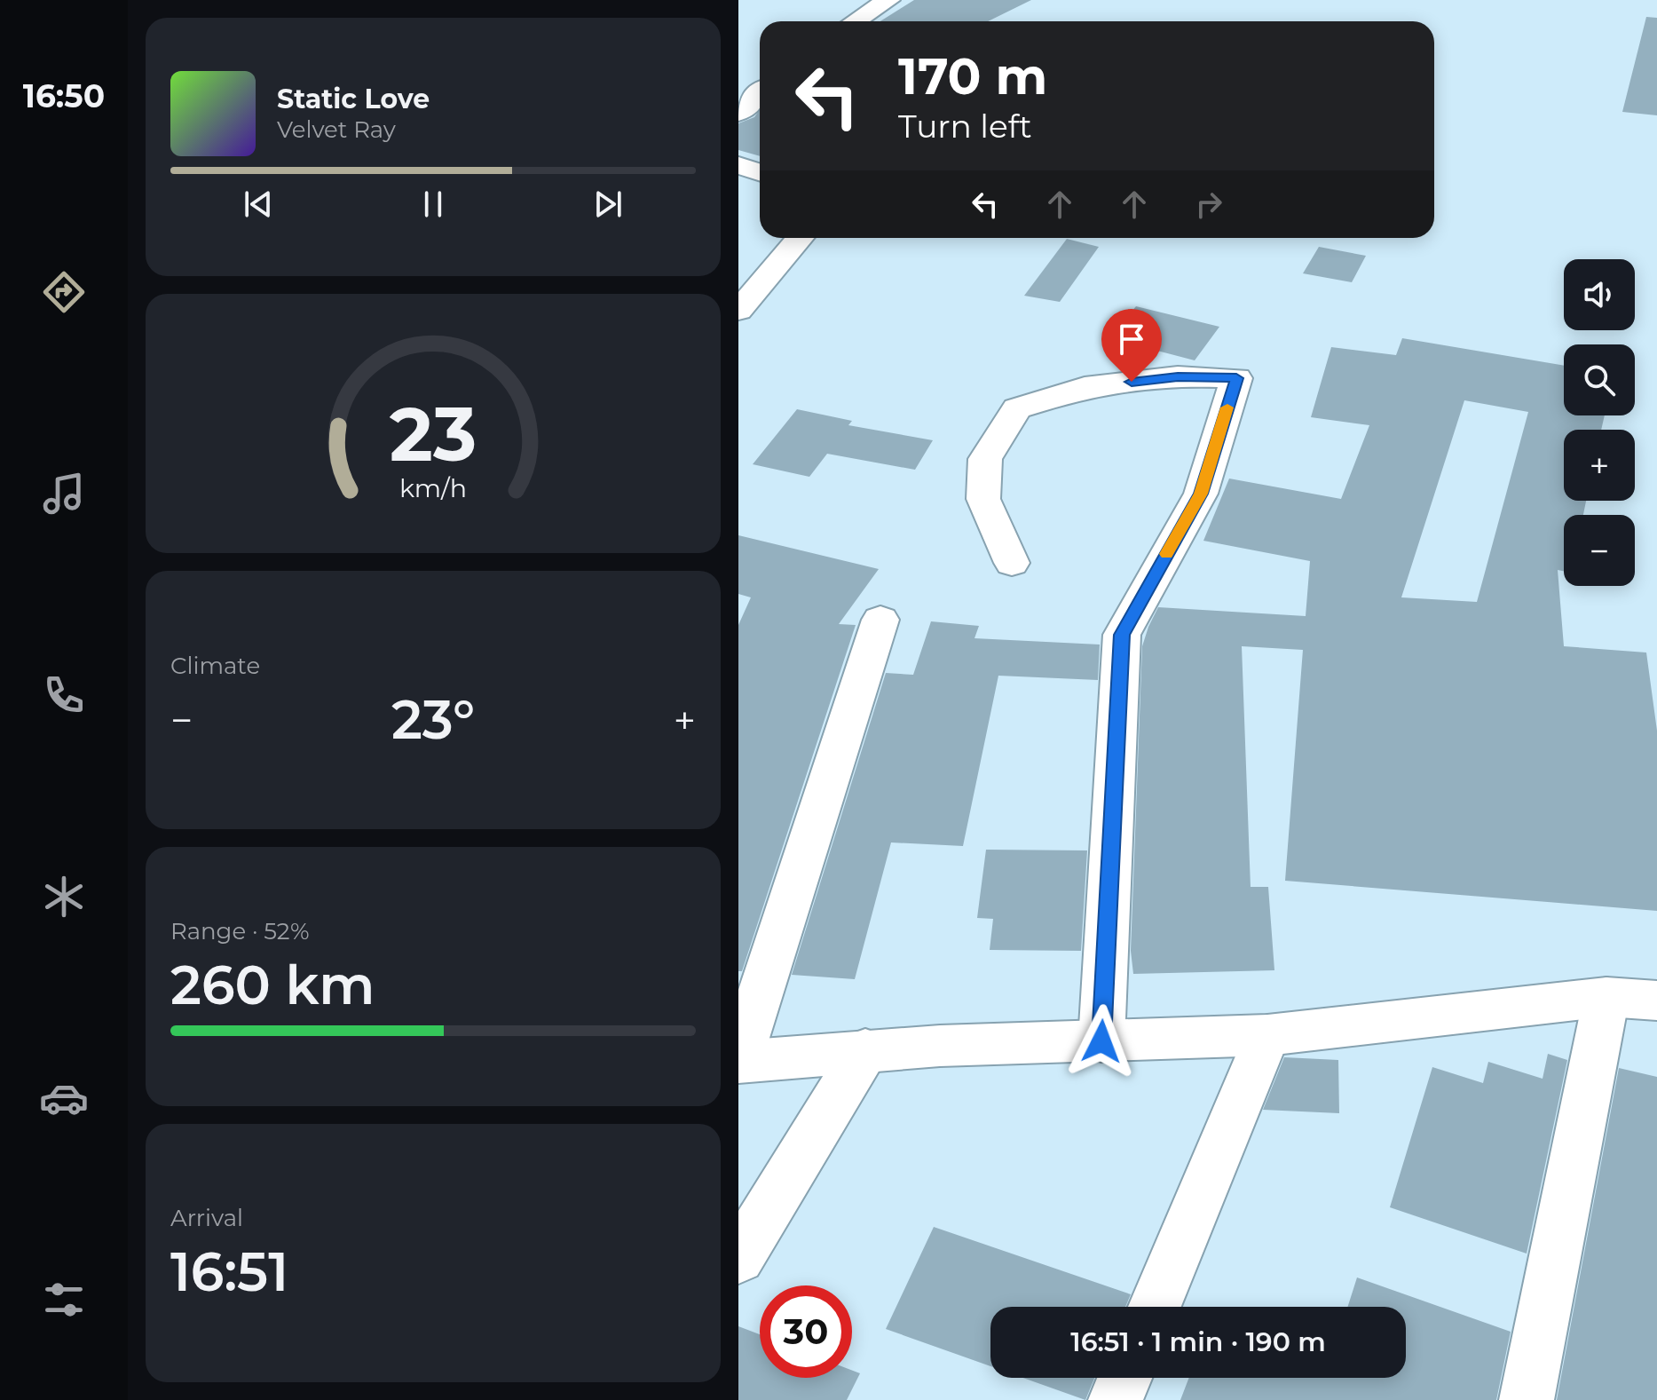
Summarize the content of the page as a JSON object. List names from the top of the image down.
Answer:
{
  "page": {
    "tabs": "16:50",
    "turn": ["170 m", "Turn left"],
    "song": ["Static Love", "Velvet Ray"],
    "map_buttons": ["+", "−"],
    "tile": [
      "Climate",
      ["Range · 52%", "260 km"],
      ["Arrival", "16:51"]
    ],
    "heat": ["−", "23°", "+"],
    "limit": "30",
    "trip": "16:51 · 1 min · 190 m",
    "gauge": ["23", "km/h"]
  }
}
